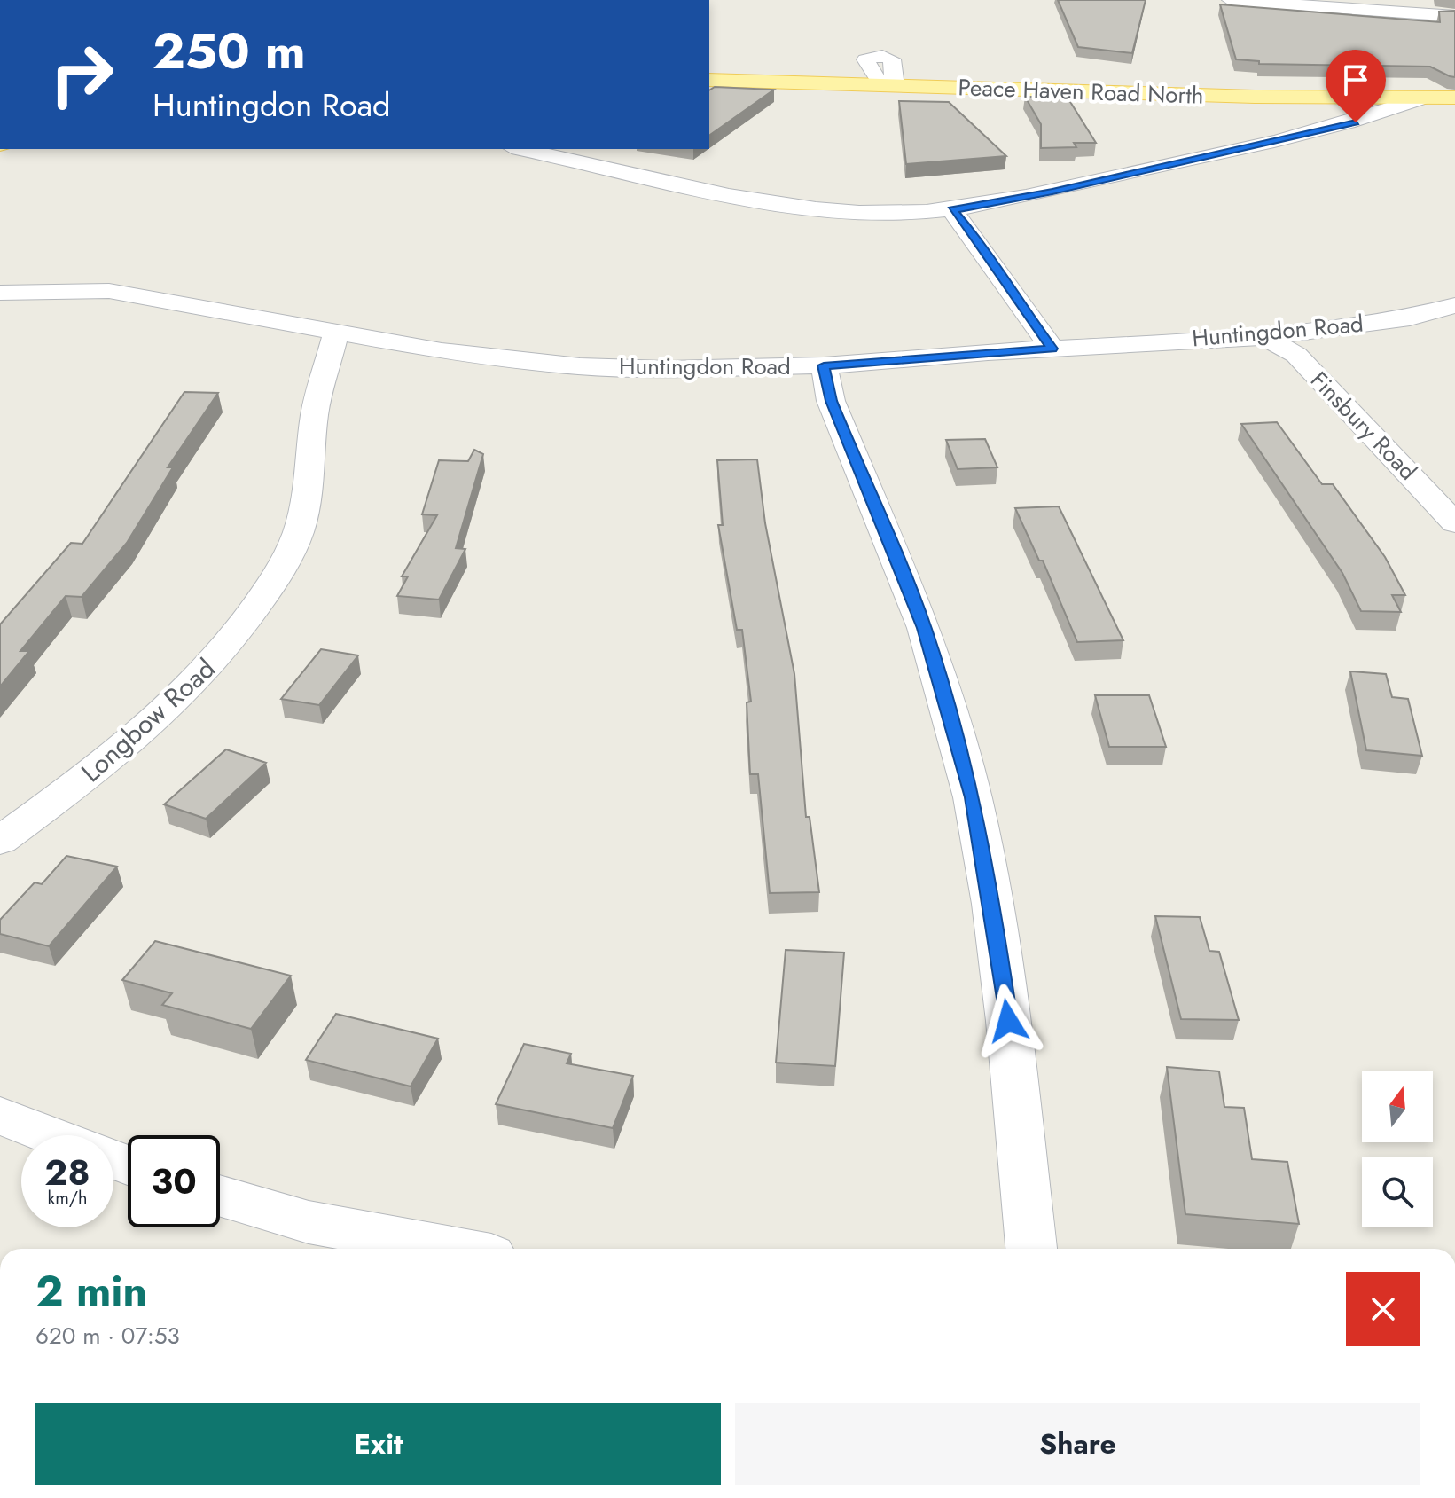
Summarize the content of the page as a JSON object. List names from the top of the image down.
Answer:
{
  "streets": {
    "main road": ["Peace Haven Road North"],
    "street": ["Huntingdon Road", "Finsbury Road", "Longbow Road"]
  },
  "crossings": [
    ["Huntingdon Road", "Finsbury Road"],
    ["Huntingdon Road", "Longbow Road"]
  ],
  "north": "top",
  "page": {
    "turn": ["250 m", "Huntingdon Road"],
    "speed": "28 km/h",
    "limit": "30",
    "heading": ["2 min", "620 m · 07:53"],
    "buttons": ["Exit", "Share"]
  }
}
